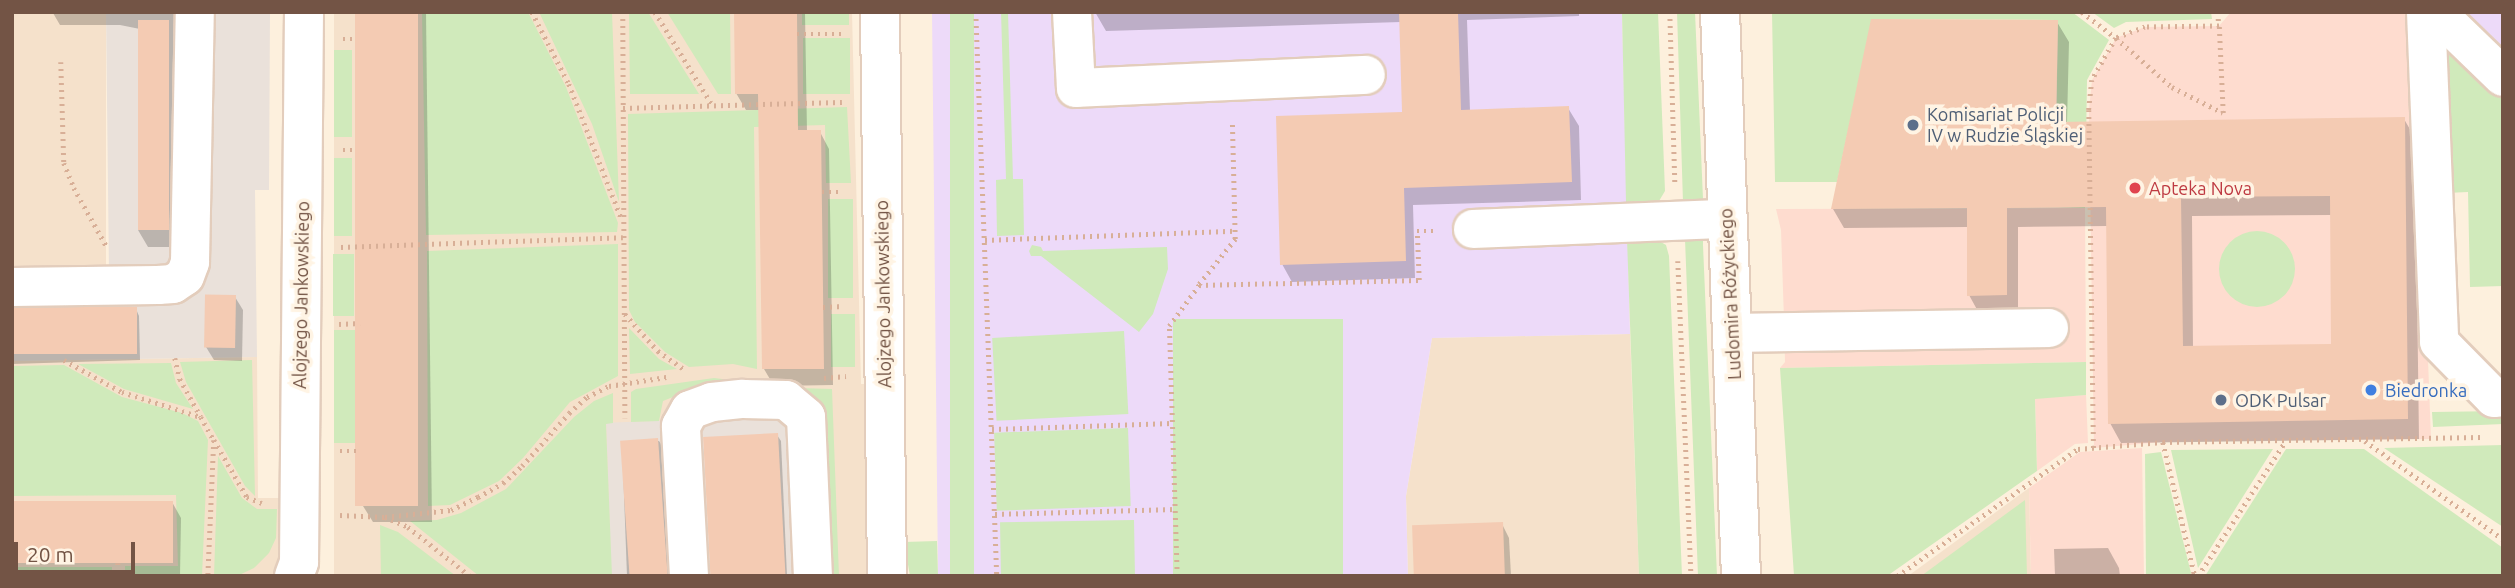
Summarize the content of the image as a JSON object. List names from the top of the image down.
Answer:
{
  "streets": {
    "street": ["Alojzego Jankowskiego", "Ludomira Różyckiego"]
  },
  "places": [
    "Komisariat Policji IV w Rudzie Śląskiej",
    "Apteka Nova",
    "Biedronka",
    "ODK Pulsar"
  ],
  "scale_bar": "20 m"
}
